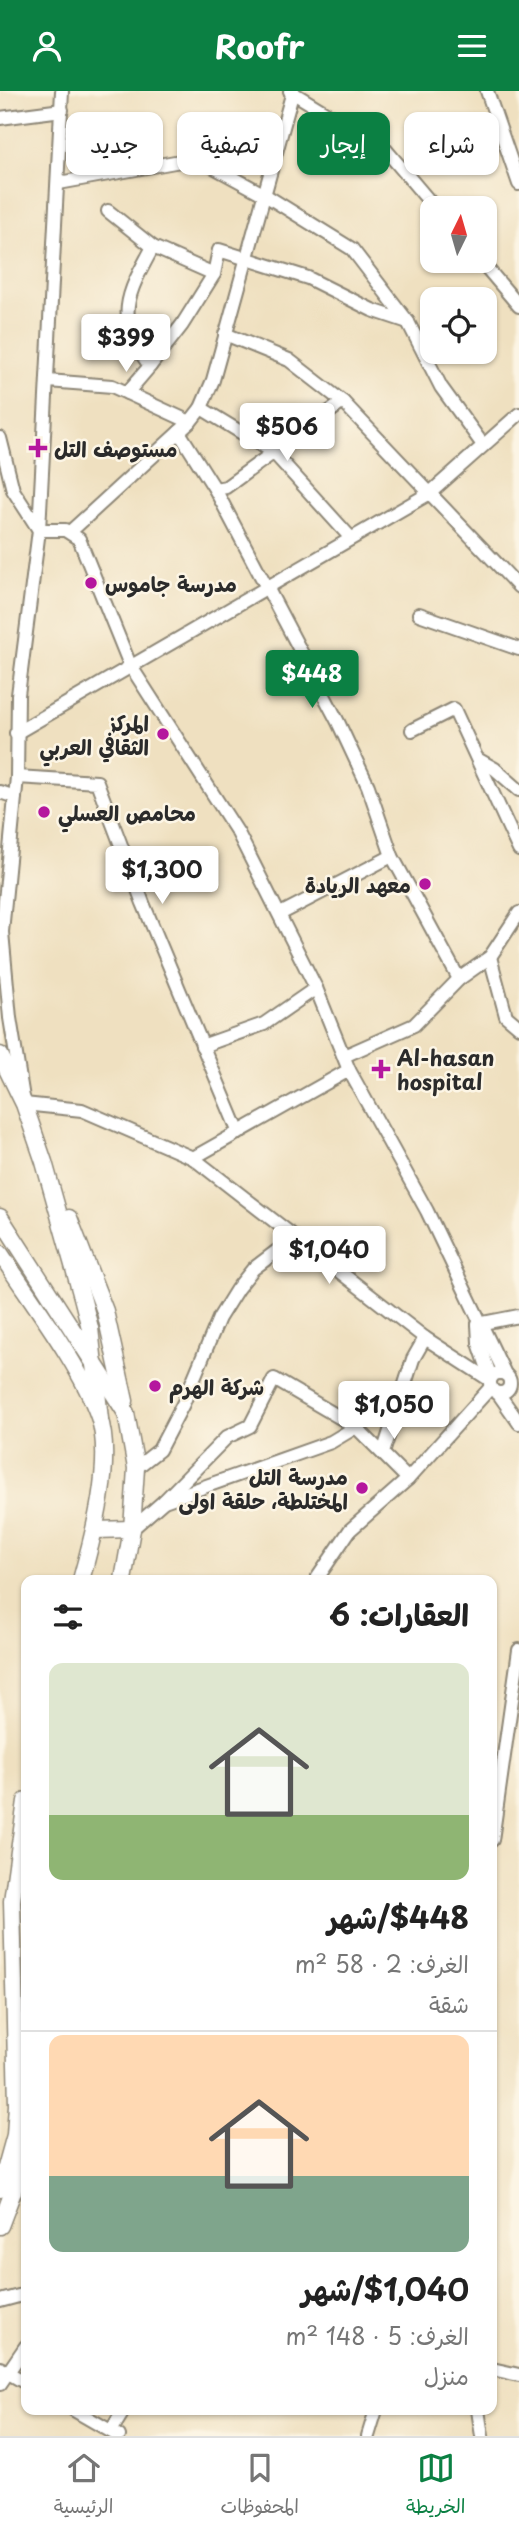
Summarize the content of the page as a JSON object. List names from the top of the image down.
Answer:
{
  "places": {
    "health": ["مستوصف التل", "Al-hasan hospital"],
    "other": [
      "مدرسة جاموس",
      "المركز الثقافي العربي",
      "محامص العسلي",
      "معهد الريادة",
      "شركة الهرم",
      "مدرسة التل المختلطة، حلقة اولى"
    ]
  },
  "north": "top",
  "page": {
    "header": "Roofr",
    "chip": [
      "شراء",
      "إيجار",
      "تصفية",
      "جديد"
    ],
    "price": [
      "$399",
      "$506",
      "$448",
      "$1,300",
      "$1,040",
      "$1,050"
    ],
    "heading": "العقارات: 6",
    "list": [
      {
        "name": "$448/شهر",
        "note": "الغرف: 2 · 58 m² · شقة"
      },
      {
        "name": "$1,040/شهر",
        "note": "الغرف: 5 · 148 m² · منزل"
      }
    ],
    "tabs": ["الخريطة", "المحفوظات", "الرئيسية"]
  }
}
